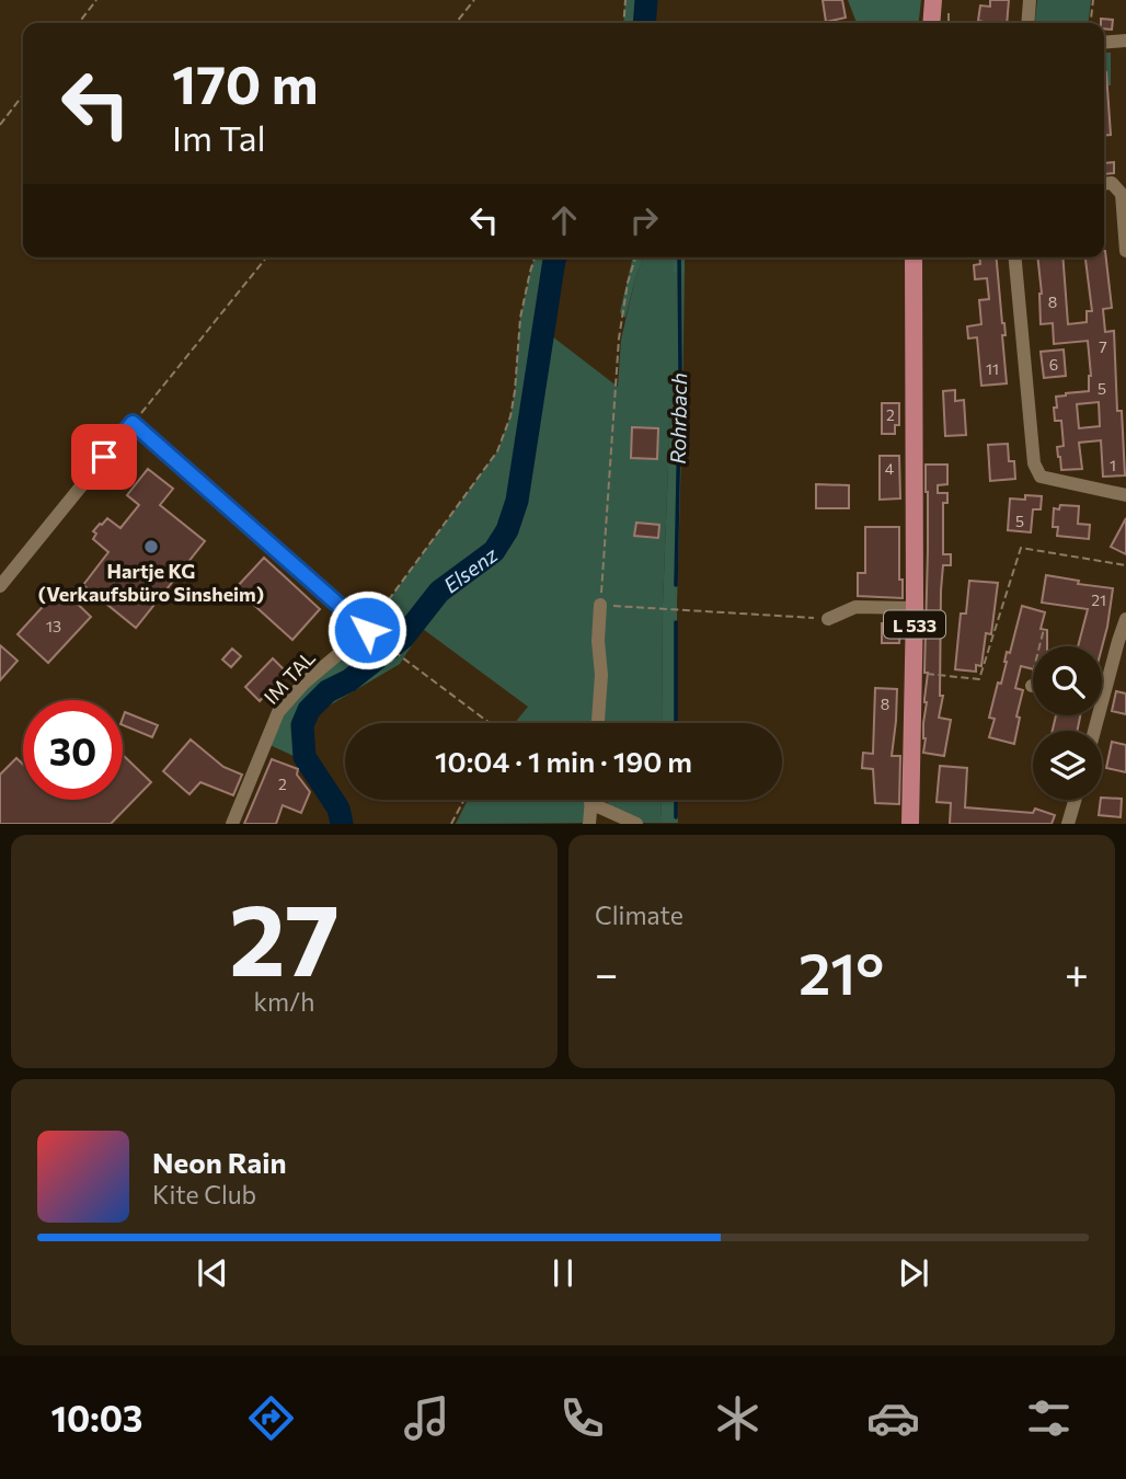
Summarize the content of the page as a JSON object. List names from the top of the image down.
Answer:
{
  "streets": {
    "main road": ["L 533"],
    "street": ["IM TAL"]
  },
  "water": ["Rohrbach", "Elsenz"],
  "places": ["Hartje KG (Verkaufsbüro Sinsheim)"],
  "house_numbers": [
    "8",
    "7",
    "6",
    "11",
    "5",
    "2",
    "1",
    "4",
    "5",
    "21",
    "13",
    "8",
    "2"
  ],
  "page": {
    "turn": ["170 m", "Im Tal"],
    "limit": "30",
    "trip": "10:04 · 1 min · 190 m",
    "tile": [
      ["27", "km/h"],
      "Climate"
    ],
    "heat": ["−", "21°", "+"],
    "song": ["Neon Rain", "Kite Club"],
    "tabs": "10:03"
  }
}
